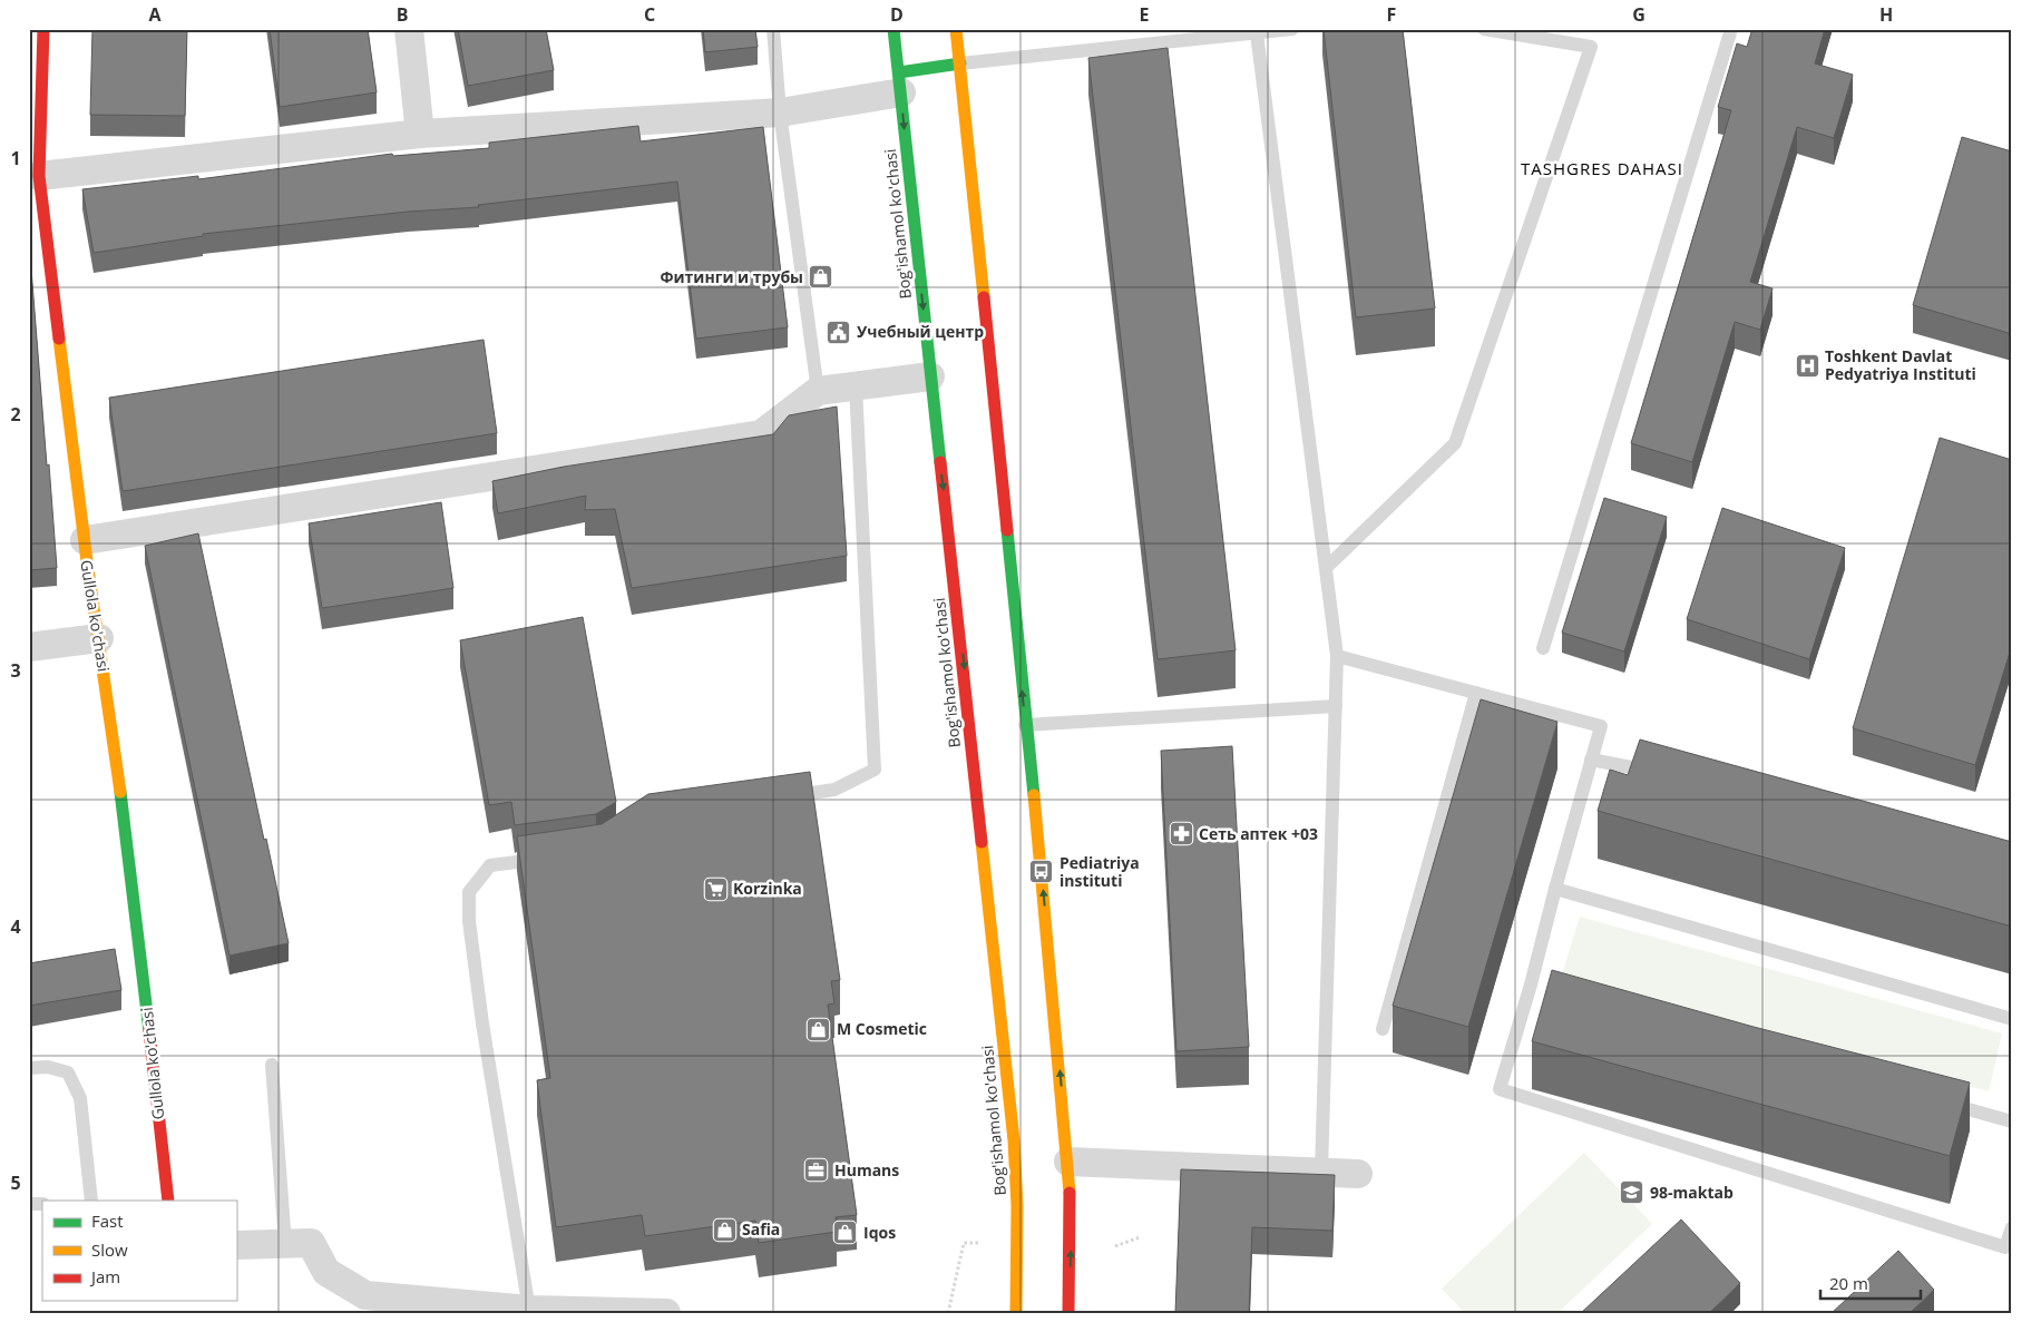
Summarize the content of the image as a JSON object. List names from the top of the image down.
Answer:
{
  "streets": {
    "main road": ["Bog'ishamol ko'chasi", "Gullola ko'chasi"]
  },
  "districts": ["TASHGRES DAHASI"],
  "places": {
    "shop": [
      "Фитинги и трубы",
      "M Cosmetic",
      "Safia",
      "Iqos"
    ],
    "public building": ["Учебный центр"],
    "hospital": ["Toshkent Davlat Pedyatriya Instituti"],
    "pharmacy": ["Сеть аптек +03"],
    "bus stop": ["Pediatriya instituti"],
    "supermarket": ["Korzinka"],
    "office": ["Humans"],
    "school or university": ["98-maktab"]
  },
  "legend": ["Fast", "Slow", "Jam"],
  "scale_bar": "20 m",
  "grid": {
    "columns": [
      "A",
      "B",
      "C",
      "D",
      "E",
      "F",
      "G",
      "H"
    ],
    "rows": [
      "1",
      "2",
      "3",
      "4",
      "5"
    ]
  }
}
